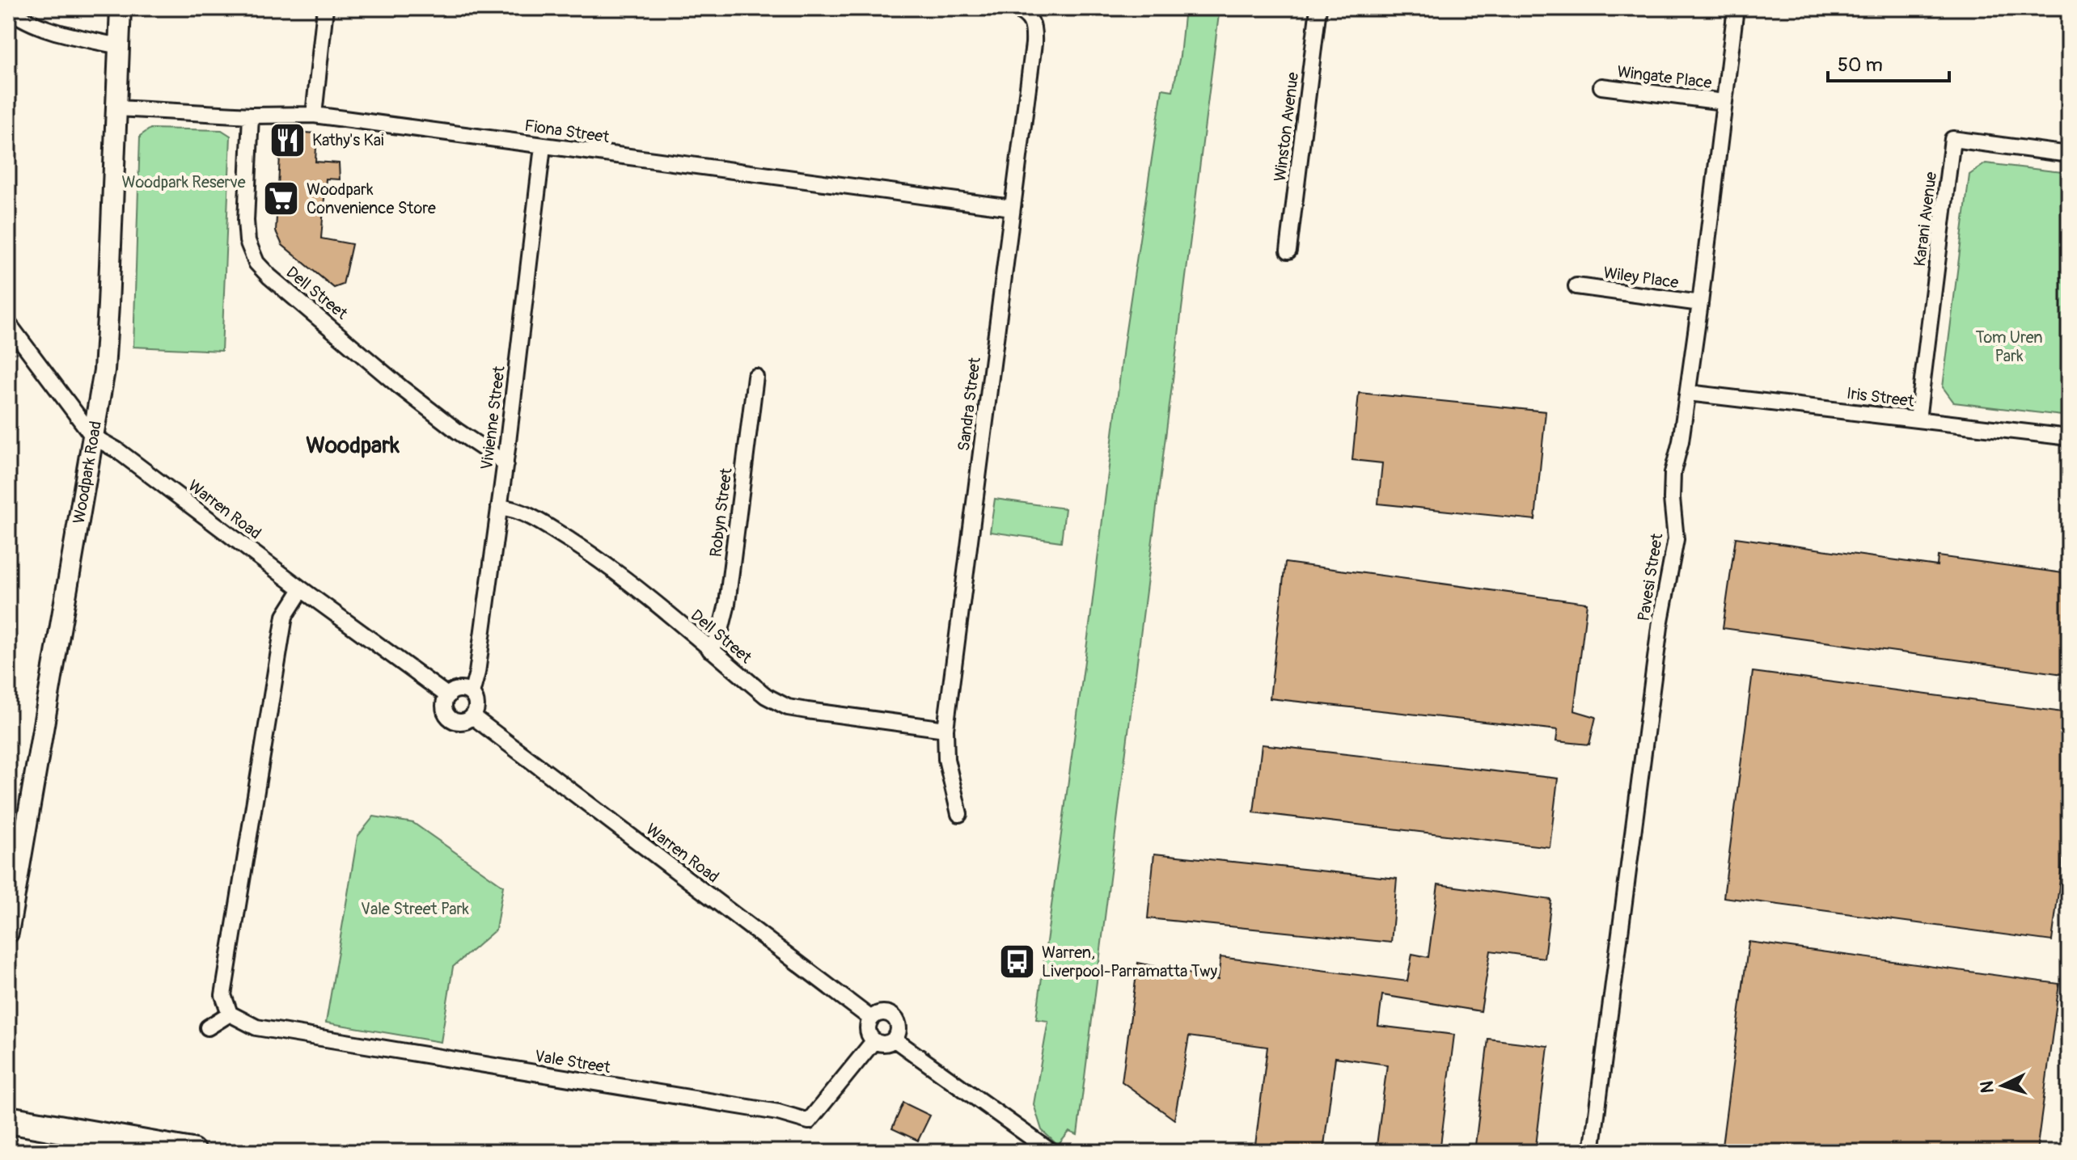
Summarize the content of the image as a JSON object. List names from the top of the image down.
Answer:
{
  "streets": {
    "main road": ["Woodpark Road"],
    "street": [
      "Wingate Place",
      "Winston Avenue",
      "Fiona Street",
      "Karani Avenue",
      "Wiley Place",
      "Dell Street",
      "Iris Street",
      "Sandra Street",
      "Vivienne Street",
      "Warren Road",
      "Robyn Street",
      "Pavesi Street",
      "Vale Street"
    ]
  },
  "crossings": [
    ["Wingate Place", "Pavesi Street"],
    ["Fiona Street", "Dell Street"],
    ["Fiona Street", "Sandra Street"],
    ["Fiona Street", "Vivienne Street"],
    ["Fiona Street", "Woodpark Road"],
    ["Karani Avenue", "Iris Street"],
    ["Wiley Place", "Pavesi Street"],
    ["Dell Street", "Sandra Street"],
    ["Dell Street", "Vivienne Street"],
    ["Dell Street", "Robyn Street"],
    ["Iris Street", "Pavesi Street"],
    ["Vivienne Street", "Warren Road"],
    ["Woodpark Road", "Warren Road"],
    ["Warren Road", "Vale Street"]
  ],
  "districts": ["Woodpark"],
  "parks": ["Woodpark Reserve", "Tom Uren Park", "Vale Street Park"],
  "places": {
    "restaurant": ["Kathy's Kai"],
    "supermarket": ["Woodpark Convenience Store"],
    "bus stop": ["Warren, Liverpool-Parramatta Twy"]
  },
  "scale_bar": "50 m",
  "north": "left"
}
